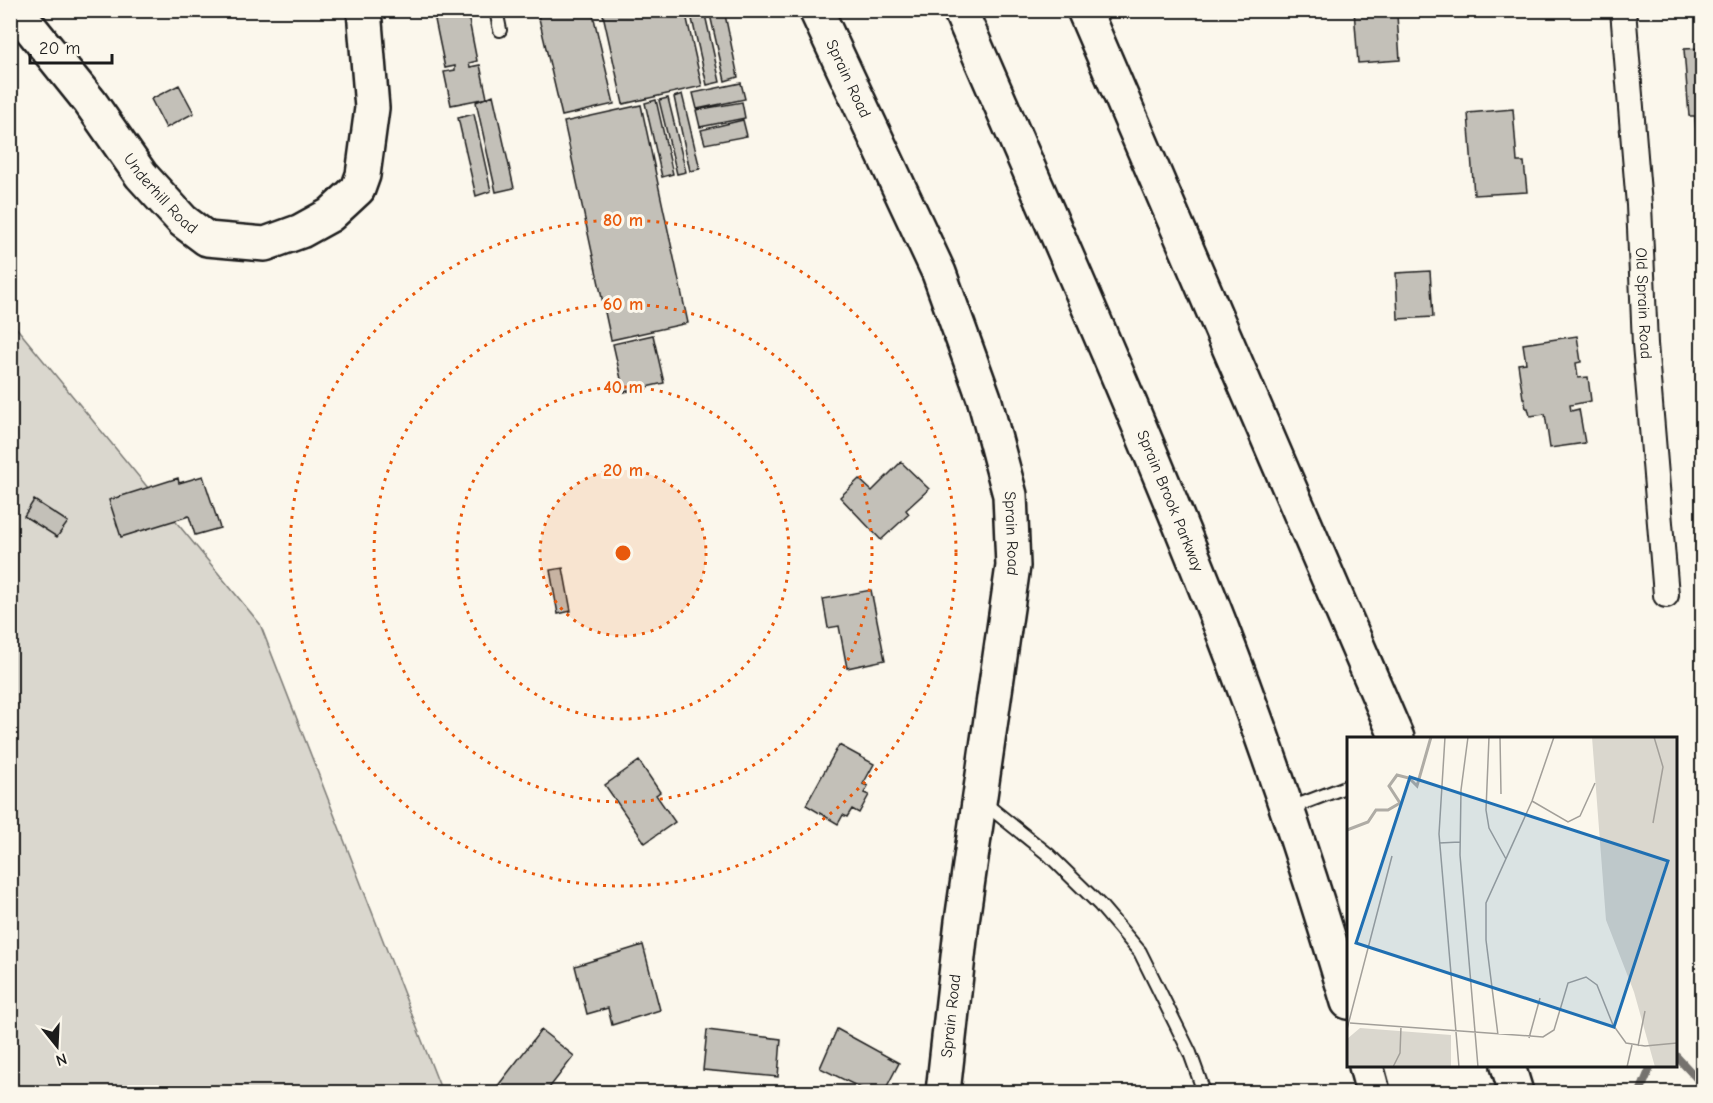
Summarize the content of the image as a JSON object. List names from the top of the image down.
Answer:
{
  "streets": {
    "main road": ["Sprain Road", "Underhill Road", "Sprain Brook Parkway"],
    "street": ["Old Sprain Road"]
  },
  "scale_bar": "20 m",
  "north": "bottom",
  "rings": [
    "80 m",
    "60 m",
    "40 m",
    "20 m"
  ]
}
